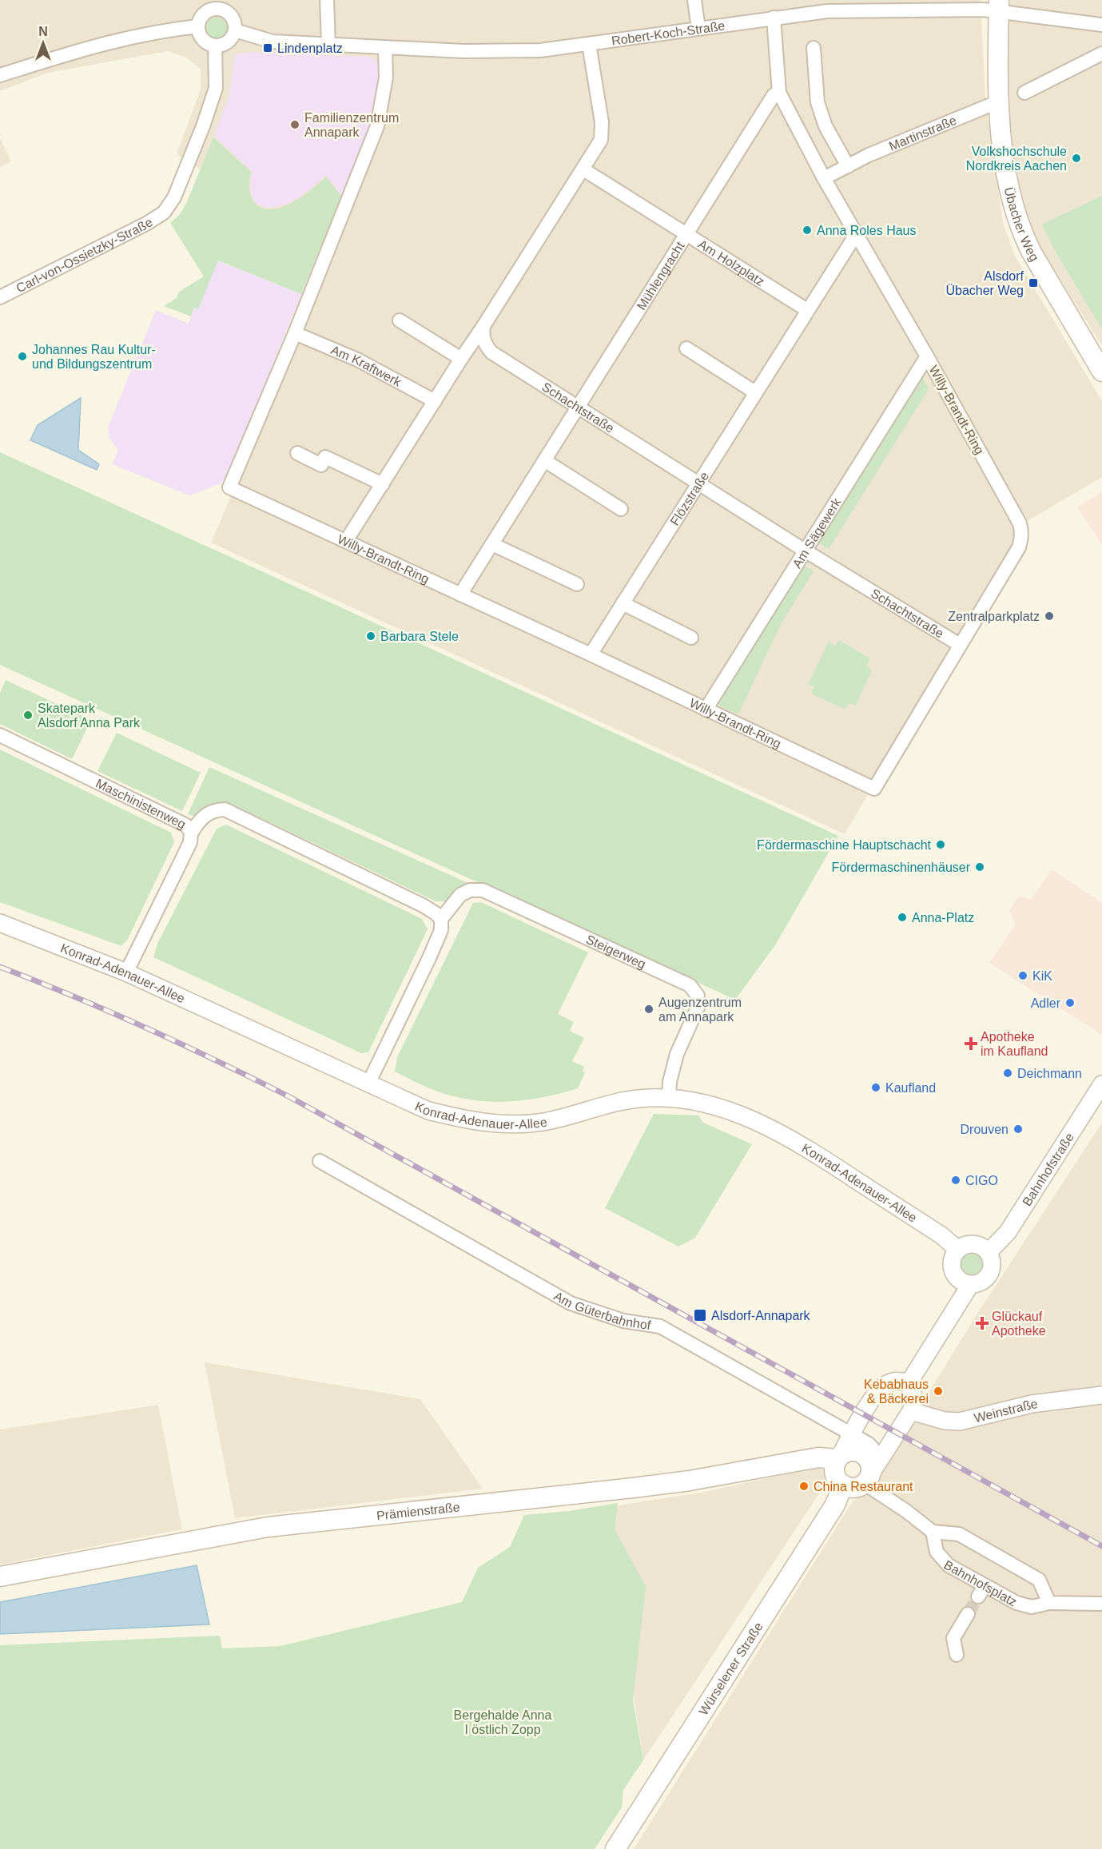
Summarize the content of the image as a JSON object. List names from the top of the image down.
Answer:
{
  "streets": {
    "main road": ["Übacher Weg", "Prämienstraße", "Würselener Straße"],
    "street": [
      "Robert-Koch-Straße",
      "Martinstraße",
      "Carl-von-Ossietzky-Straße",
      "Am Holzplatz",
      "Mühlengracht",
      "Am Kraftwerk",
      "Schachtstraße",
      "Willy-Brandt-Ring",
      "Flözstraße",
      "Am Sägewerk",
      "Maschinistenweg",
      "Steigerweg",
      "Konrad-Adenauer-Allee",
      "Bahnhofstraße",
      "Am Güterbahnhof",
      "Weinstraße",
      "Bahnhofsplatz"
    ]
  },
  "crossings": [
    ["Robert-Koch-Straße", "Übacher Weg"],
    ["Robert-Koch-Straße", "Carl-von-Ossietzky-Straße"],
    ["Robert-Koch-Straße", "Willy-Brandt-Ring"],
    ["Martinstraße", "Übacher Weg"],
    ["Martinstraße", "Willy-Brandt-Ring"],
    ["Am Holzplatz", "Mühlengracht"],
    ["Am Holzplatz", "Flözstraße"],
    ["Mühlengracht", "Schachtstraße"],
    ["Mühlengracht", "Willy-Brandt-Ring"],
    ["Am Kraftwerk", "Willy-Brandt-Ring"],
    ["Schachtstraße", "Willy-Brandt-Ring"],
    ["Schachtstraße", "Flözstraße"],
    ["Schachtstraße", "Am Sägewerk"],
    ["Willy-Brandt-Ring", "Flözstraße"],
    ["Willy-Brandt-Ring", "Am Sägewerk"],
    ["Maschinistenweg", "Konrad-Adenauer-Allee"],
    ["Steigerweg", "Konrad-Adenauer-Allee"],
    ["Konrad-Adenauer-Allee", "Bahnhofstraße"],
    ["Am Güterbahnhof", "Prämienstraße"],
    ["Am Güterbahnhof", "Würselener Straße"],
    ["Prämienstraße", "Würselener Straße"]
  ],
  "parks": ["Bergehalde Anna I östlich Zopp"],
  "places": {
    "transit": ["Lindenplatz", "Alsdorf Übacher Weg", "Alsdorf-Annapark"],
    "other": [
      "Familienzentrum Annapark",
      "Volkshochschule Nordkreis Aachen",
      "Anna Roles Haus",
      "Johannes Rau Kultur- und Bildungszentrum",
      "Zentralparkplatz",
      "Barbara Stele",
      "Skatepark Alsdorf Anna Park",
      "Fördermaschine Hauptschacht",
      "Fördermaschinenhäuser",
      "Anna-Platz",
      "KiK",
      "Adler",
      "Augenzentrum am Annapark",
      "Deichmann",
      "Kaufland",
      "Drouven",
      "CIGO",
      "Kebabhaus & Bäckerei",
      "China Restaurant"
    ],
    "health": ["Apotheke im Kaufland", "Glückauf Apotheke"]
  },
  "north": "top"
}
